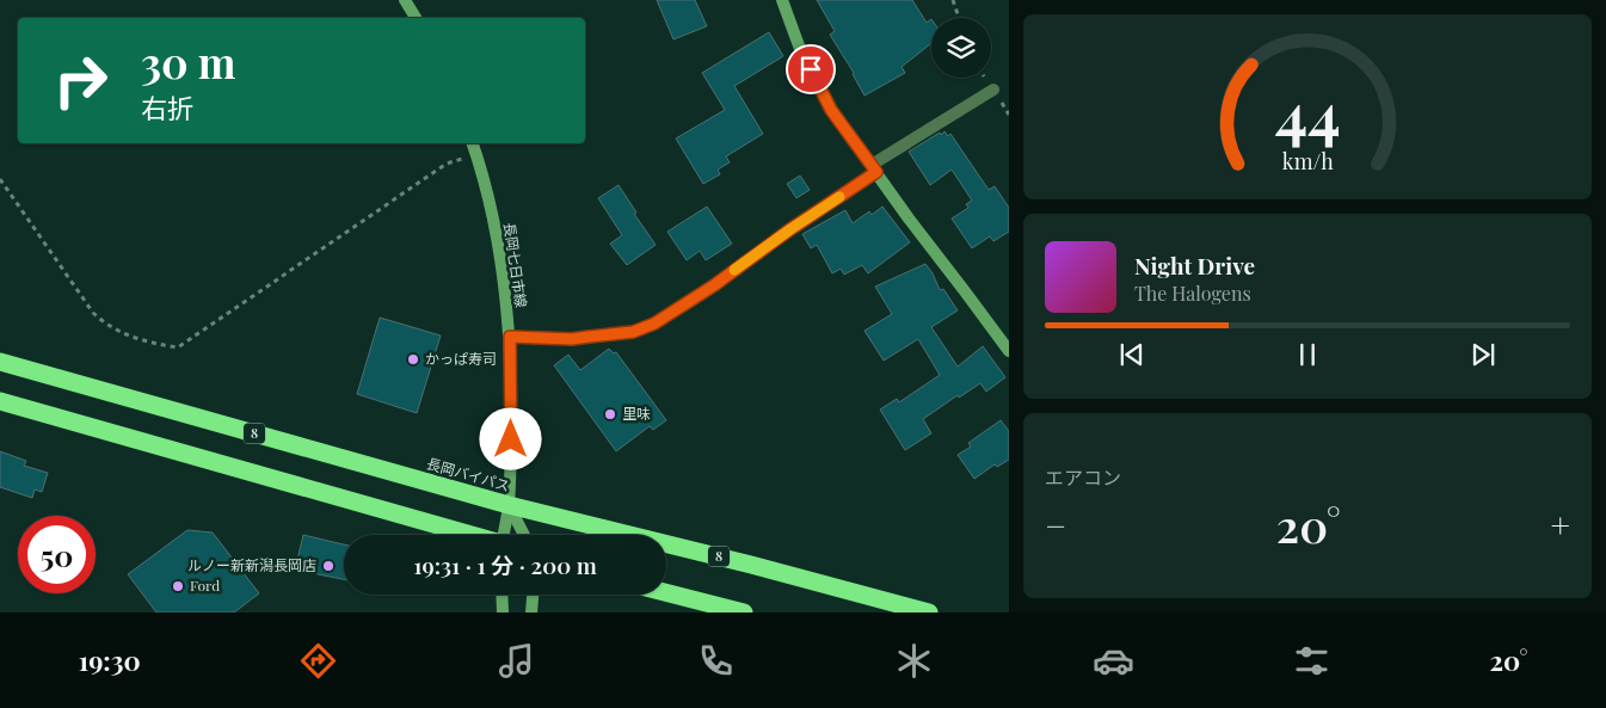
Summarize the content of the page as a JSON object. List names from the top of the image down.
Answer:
{
  "streets": {
    "highway": ["8", "長岡バイパス"],
    "main road": ["長岡七日市線"]
  },
  "crossings": [
    ["長岡七日市線", "長岡バイパス"]
  ],
  "places": [
    "かっぱ寿司",
    "里味",
    "ルノー新新潟長岡店",
    "Ford"
  ],
  "page": {
    "turn": ["30 m", "右折"],
    "song": ["Night Drive", "The Halogens"],
    "tile": "エアコン",
    "heat": ["−", "20°", "+"],
    "limit": "50",
    "trip": "19:31 · 1 分 · 200 m",
    "tabs": ["19:30", "20°"],
    "gauge": ["44", "km/h"]
  }
}
